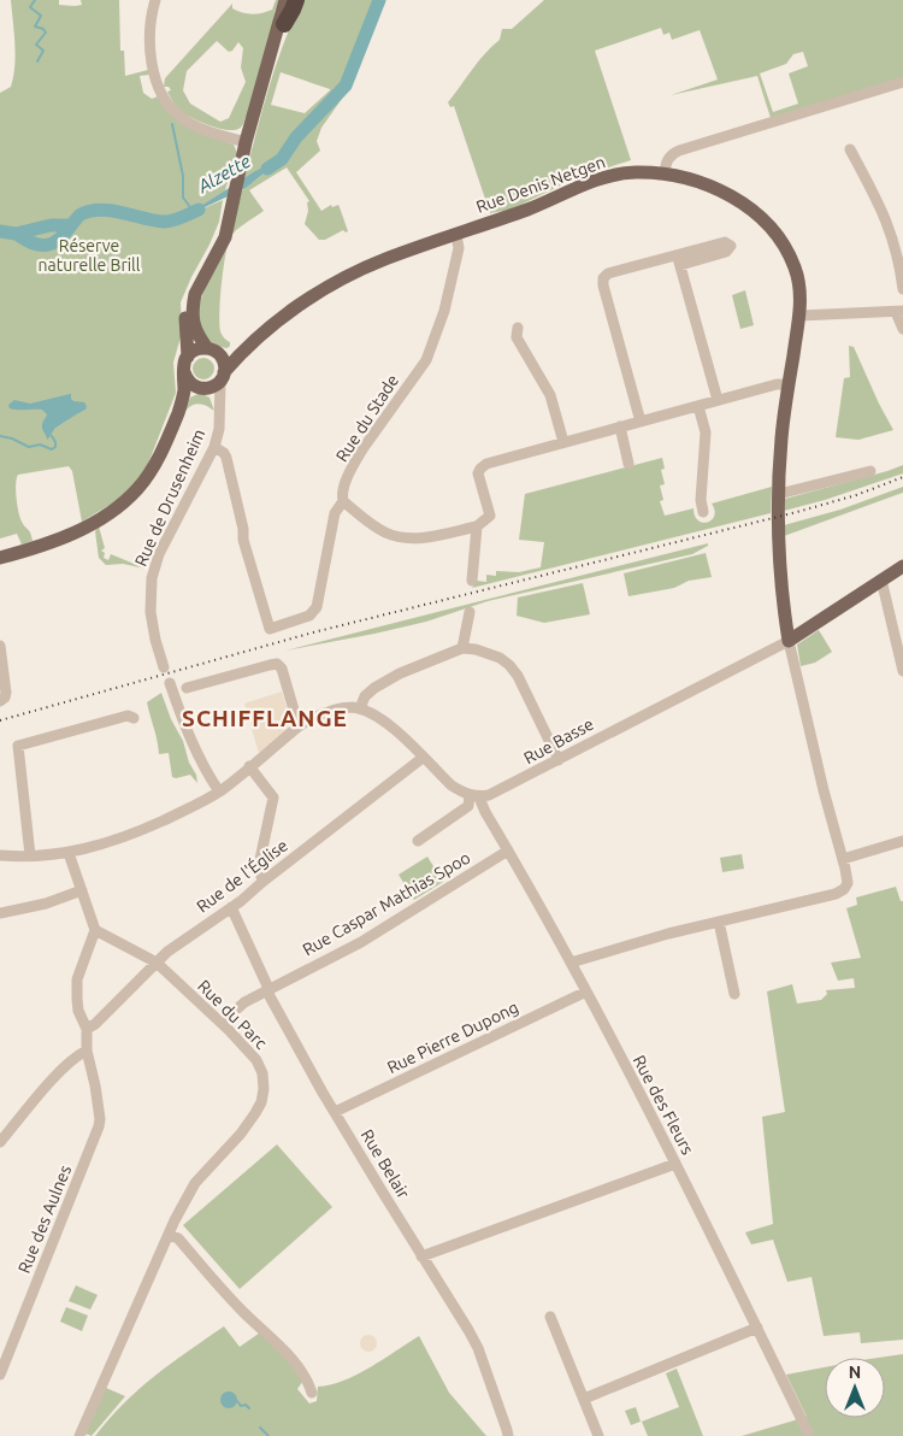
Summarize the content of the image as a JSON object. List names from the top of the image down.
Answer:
{
  "streets": {
    "main road": ["Rue Denis Netgen"],
    "street": [
      "Rue du Stade",
      "Rue de Drusenheim",
      "Rue Basse",
      "Rue de l'Église",
      "Rue Caspar Mathias Spoo",
      "Rue du Parc",
      "Rue Pierre Dupong",
      "Rue des Fleurs",
      "Rue Belair",
      "Rue des Aulnes"
    ]
  },
  "crossings": [
    ["Rue Denis Netgen", "Rue du Stade"],
    ["Rue Denis Netgen", "Rue de Drusenheim"],
    ["Rue Denis Netgen", "Rue Basse"],
    ["Rue du Stade", "Rue de Drusenheim"],
    ["Rue Basse", "Rue des Fleurs"],
    ["Rue de l'Église", "Rue du Parc"],
    ["Rue de l'Église", "Rue Belair"],
    ["Rue de l'Église", "Rue des Aulnes"],
    ["Rue Caspar Mathias Spoo", "Rue du Parc"],
    ["Rue Caspar Mathias Spoo", "Rue des Fleurs"],
    ["Rue Caspar Mathias Spoo", "Rue Belair"],
    ["Rue du Parc", "Rue des Aulnes"],
    ["Rue Pierre Dupong", "Rue des Fleurs"],
    ["Rue Pierre Dupong", "Rue Belair"]
  ],
  "districts": ["SCHIFFLANGE"],
  "water": ["Alzette"],
  "parks": ["Réserve naturelle Brill"],
  "north": "top"
}
